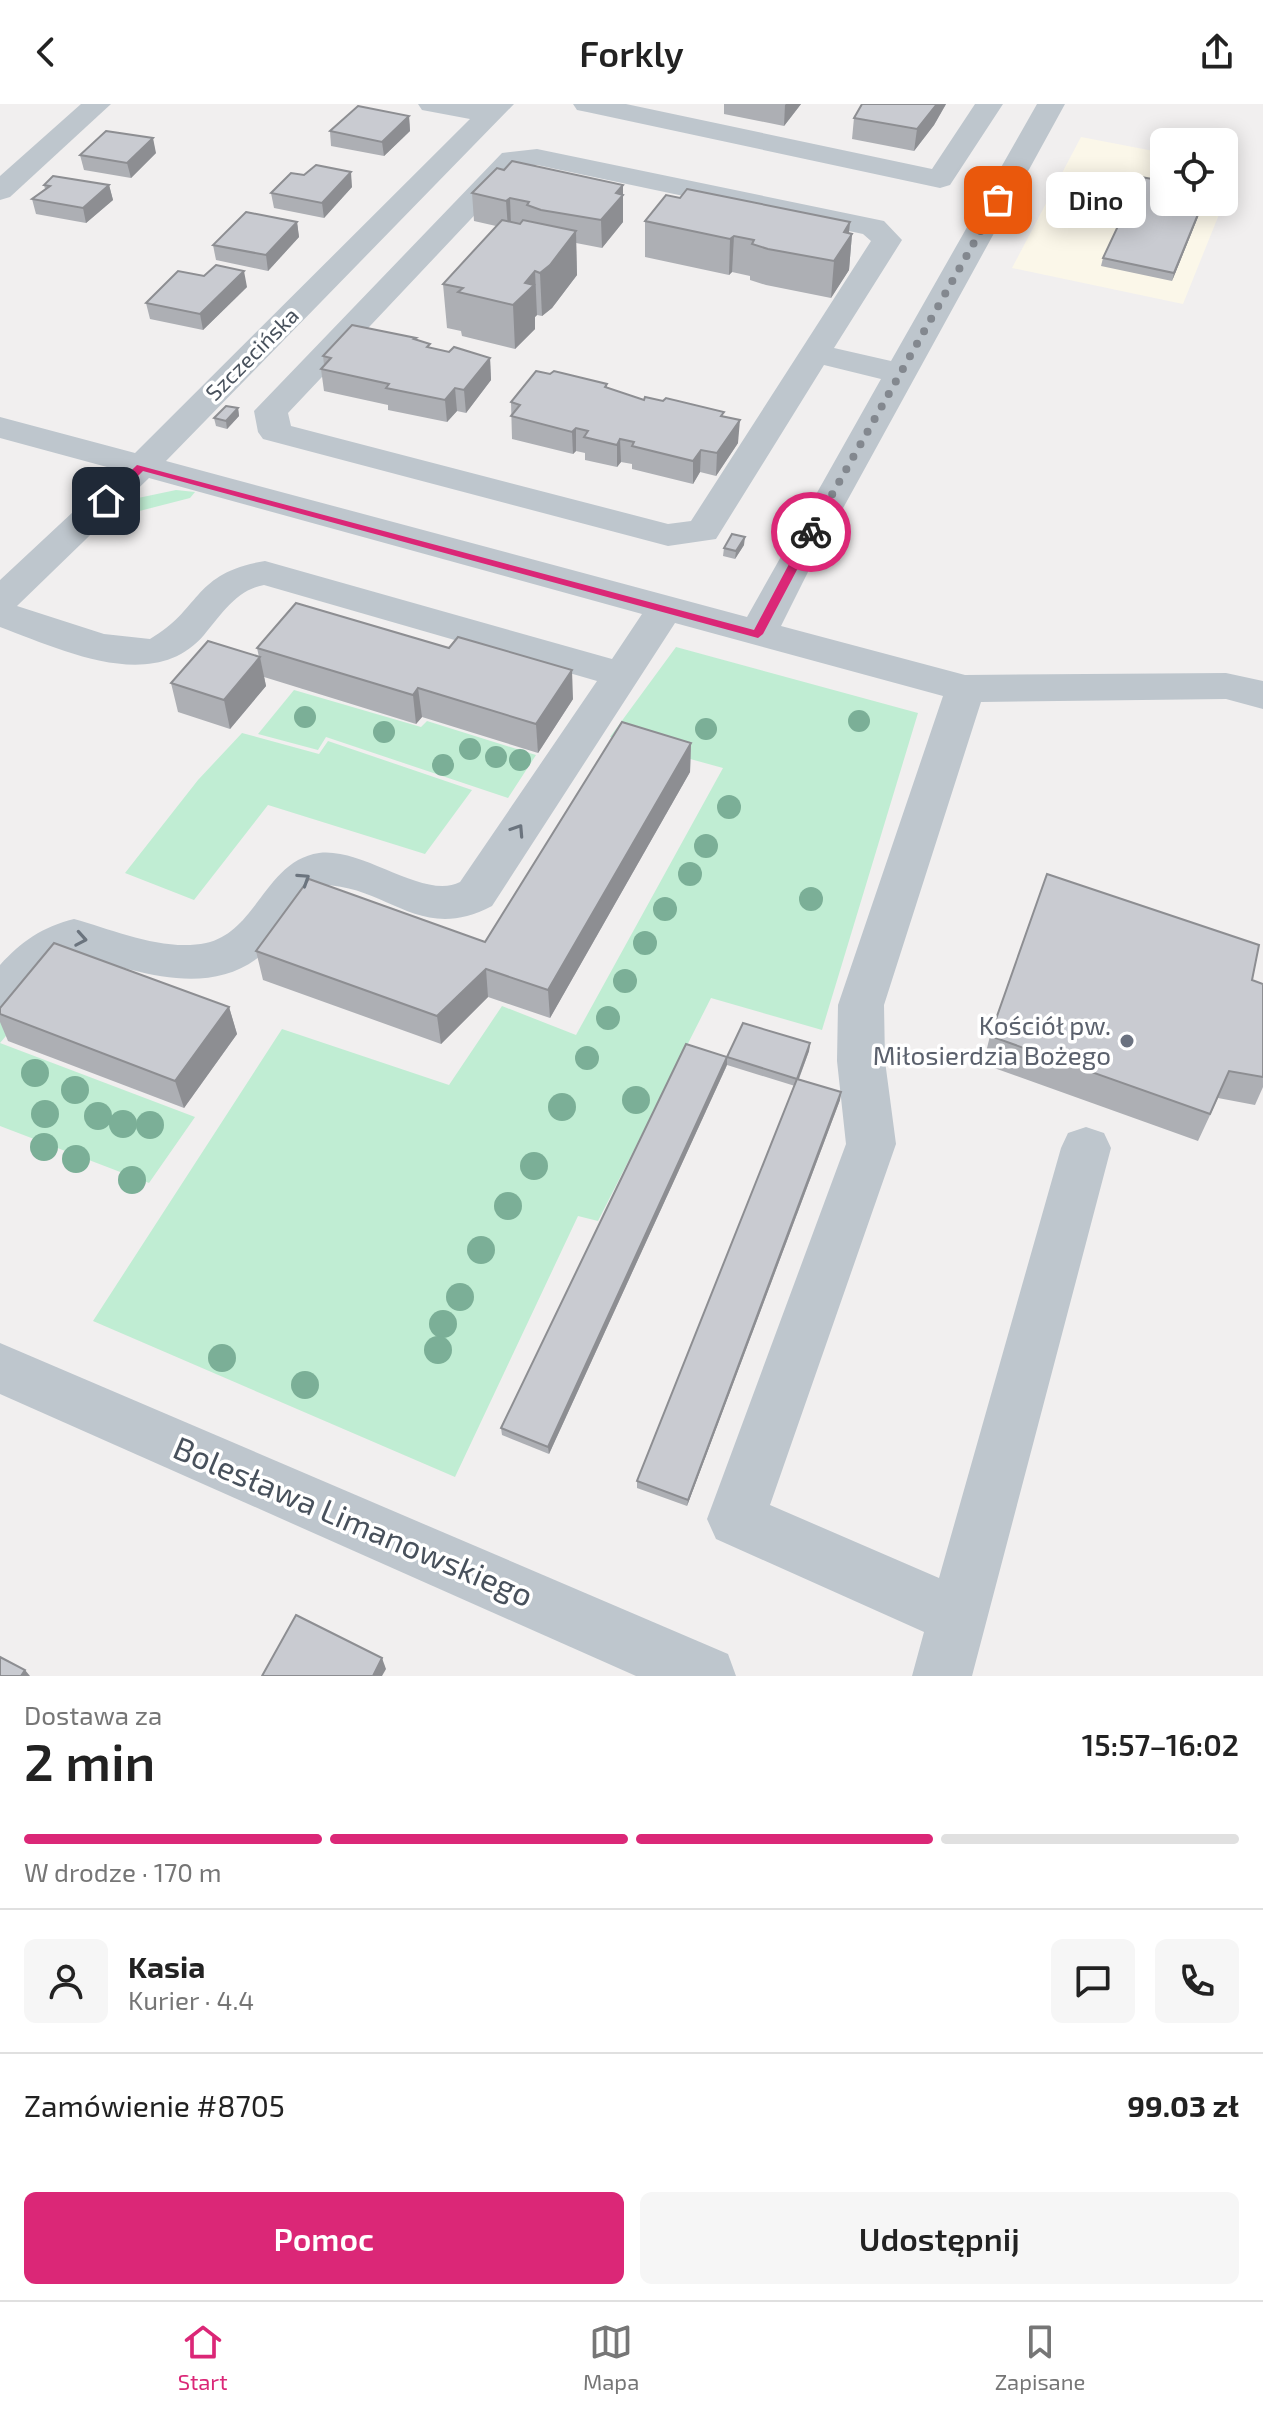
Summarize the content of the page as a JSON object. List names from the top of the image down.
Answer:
{
  "streets": {
    "street": ["Szczecińska", "Bolesława Limanowskiego"]
  },
  "places": ["Dino", "Kościół pw. Miłosierdzia Bożego"],
  "page": {
    "header": "Forkly",
    "bubble": "Dino",
    "heading": ["2 min", "Dostawa za", "15:57–16:02"],
    "panel": [
      "Kasia",
      "Kurier · 4.4",
      "Zamówienie #8705",
      "99.03 zł"
    ],
    "bar": "W drodze · 170 m",
    "buttons": ["Pomoc", "Udostępnij"],
    "tabs": ["Start", "Mapa", "Zapisane"]
  }
}
